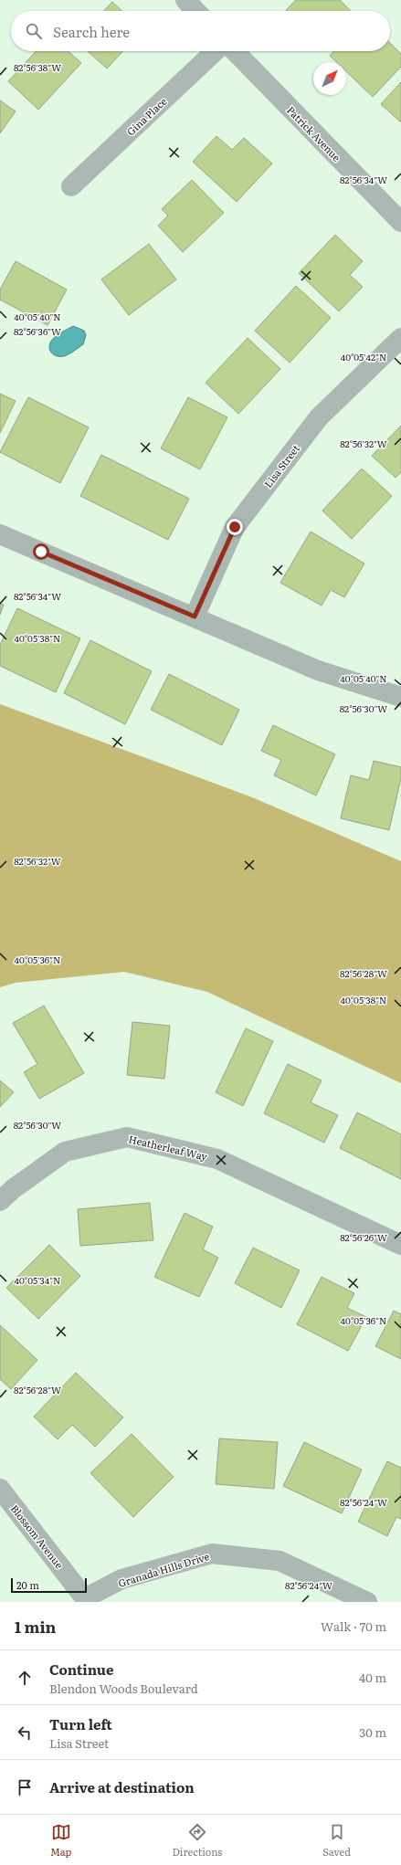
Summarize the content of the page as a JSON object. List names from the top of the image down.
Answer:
{
  "streets": {
    "street": [
      "Gina Place",
      "Patrick Avenue",
      "Lisa Street",
      "Heatherleaf Way",
      "Blossom Avenue",
      "Granada Hills Drive"
    ]
  },
  "crossings": [
    ["Blossom Avenue", "Granada Hills Drive"]
  ],
  "scale_bar": "20 m",
  "north": "top right",
  "page": {
    "search": "Search here",
    "scale": "20 m",
    "heading": ["1 min", "Walk · 70 m"],
    "list": [
      ["Continue", "Blendon Woods Boulevard", "40 m"],
      ["Turn left", "Lisa Street", "30 m"],
      "Arrive at destination"
    ],
    "nav": ["Map", "Directions", "Saved"]
  },
  "coordinates": [
    "82°56'38\"W",
    "82°56'34\"W",
    "40°05'40\"N",
    "82°56'36\"W",
    "40°05'42\"N",
    "82°56'32\"W",
    "40°05'38\"N",
    "82°56'30\"W",
    "40°05'36\"N",
    "82°56'28\"W",
    "82°56'26\"W",
    "40°05'34\"N",
    "82°56'24\"W"
  ]
}
